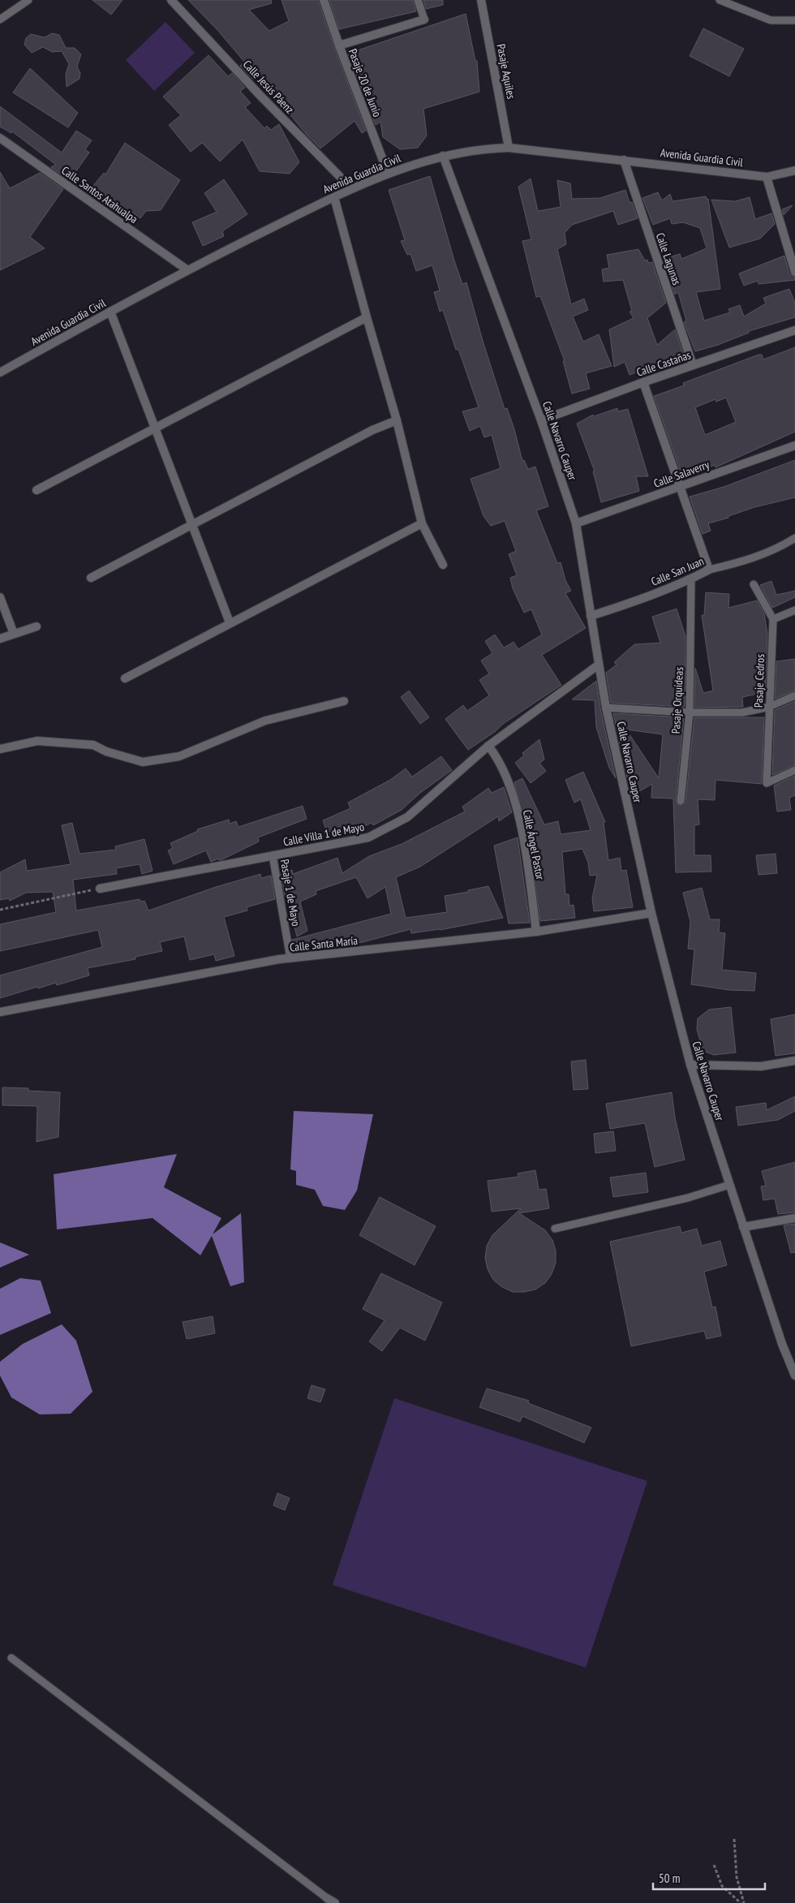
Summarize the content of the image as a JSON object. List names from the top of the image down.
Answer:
{
  "streets": {
    "street": [
      "Pasaje Aquiles",
      "Pasaje 20 de Junio",
      "Calle Jesús Páenz",
      "Avenida Guardia Civil",
      "Calle Santos Atahualpa",
      "Calle Lagunas",
      "Calle Castañas",
      "Calle Navarro Cauper",
      "Calle Salaverry",
      "Calle San Juan",
      "Calle Villa 1 de Mayo",
      "Calle Ángel Pastor",
      "Calle Santa María"
    ],
    "lane": ["Pasaje Cedros", "Pasaje Orquídeas", "Pasaje 1 de Mayo"]
  },
  "crossings": [
    ["Pasaje Aquiles", "Avenida Guardia Civil"],
    ["Pasaje 20 de Junio", "Avenida Guardia Civil"],
    ["Calle Jesús Páenz", "Avenida Guardia Civil"],
    ["Avenida Guardia Civil", "Calle Santos Atahualpa"],
    ["Avenida Guardia Civil", "Calle Lagunas"],
    ["Avenida Guardia Civil", "Calle Navarro Cauper"],
    ["Calle Lagunas", "Calle Castañas"],
    ["Calle Castañas", "Calle Navarro Cauper"],
    ["Calle Navarro Cauper", "Calle Salaverry"],
    ["Calle Navarro Cauper", "Calle San Juan"],
    ["Calle Navarro Cauper", "Calle Villa 1 de Mayo"],
    ["Calle Navarro Cauper", "Calle Santa María"],
    ["Calle San Juan", "Pasaje Orquídeas"],
    ["Calle Villa 1 de Mayo", "Calle Ángel Pastor"],
    ["Calle Villa 1 de Mayo", "Pasaje 1 de Mayo"],
    ["Calle Ángel Pastor", "Calle Santa María"],
    ["Pasaje 1 de Mayo", "Calle Santa María"]
  ],
  "scale_bar": "50 m"
}
